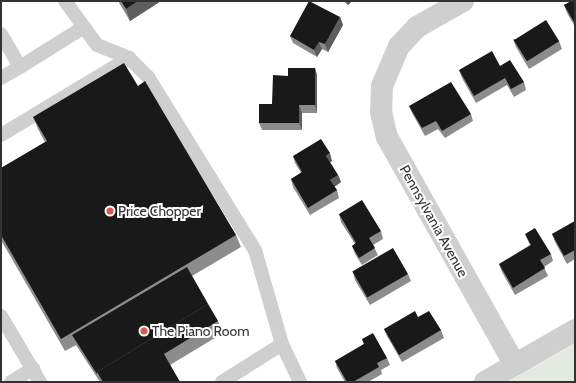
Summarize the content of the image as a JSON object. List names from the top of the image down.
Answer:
{
  "streets": {
    "street": ["Pennsylvania Avenue"]
  },
  "places": ["Price Chopper", "The Piano Room"]
}
